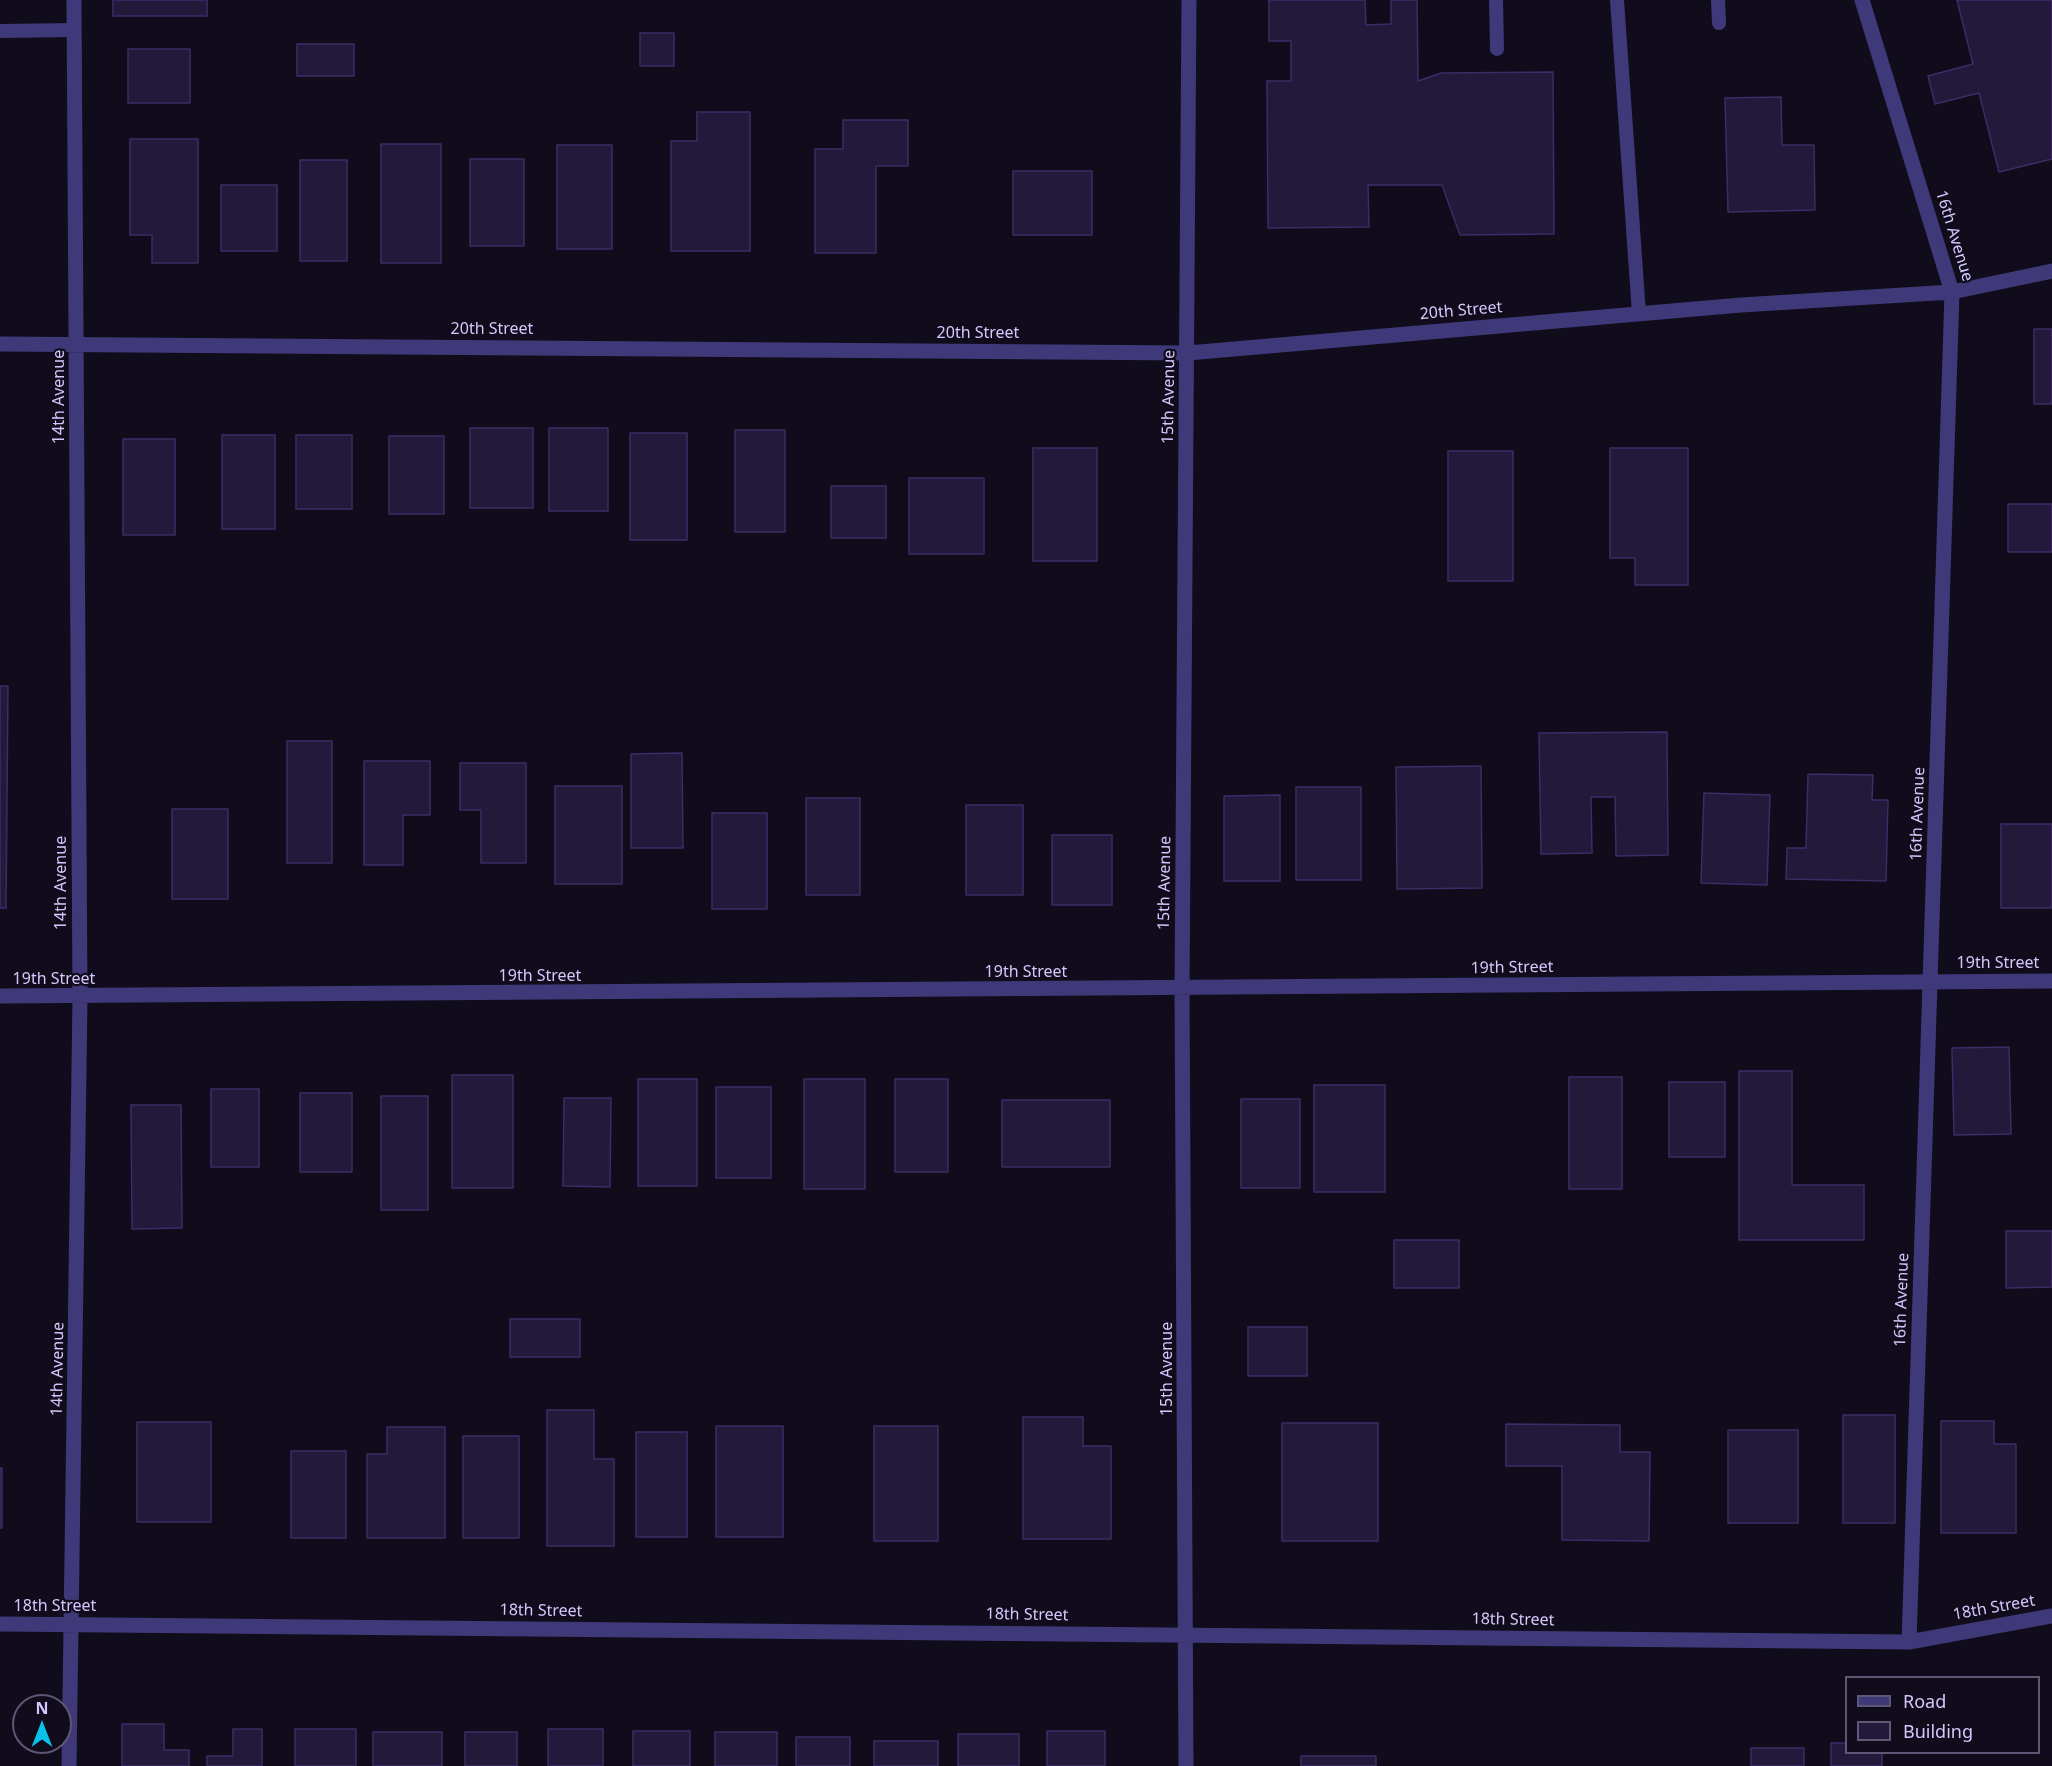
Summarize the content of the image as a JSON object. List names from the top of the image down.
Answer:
{
  "streets": {
    "street": [
      "16th Avenue",
      "20th Street",
      "14th Avenue",
      "15th Avenue",
      "19th Street",
      "18th Street"
    ]
  },
  "crossings": [
    ["16th Avenue", "20th Street"],
    ["16th Avenue", "19th Street"],
    ["16th Avenue", "18th Street"],
    ["20th Street", "14th Avenue"],
    ["20th Street", "15th Avenue"],
    ["14th Avenue", "19th Street"],
    ["14th Avenue", "18th Street"],
    ["15th Avenue", "19th Street"],
    ["15th Avenue", "18th Street"]
  ],
  "legend": ["Road", "Building"],
  "north": "top"
}
